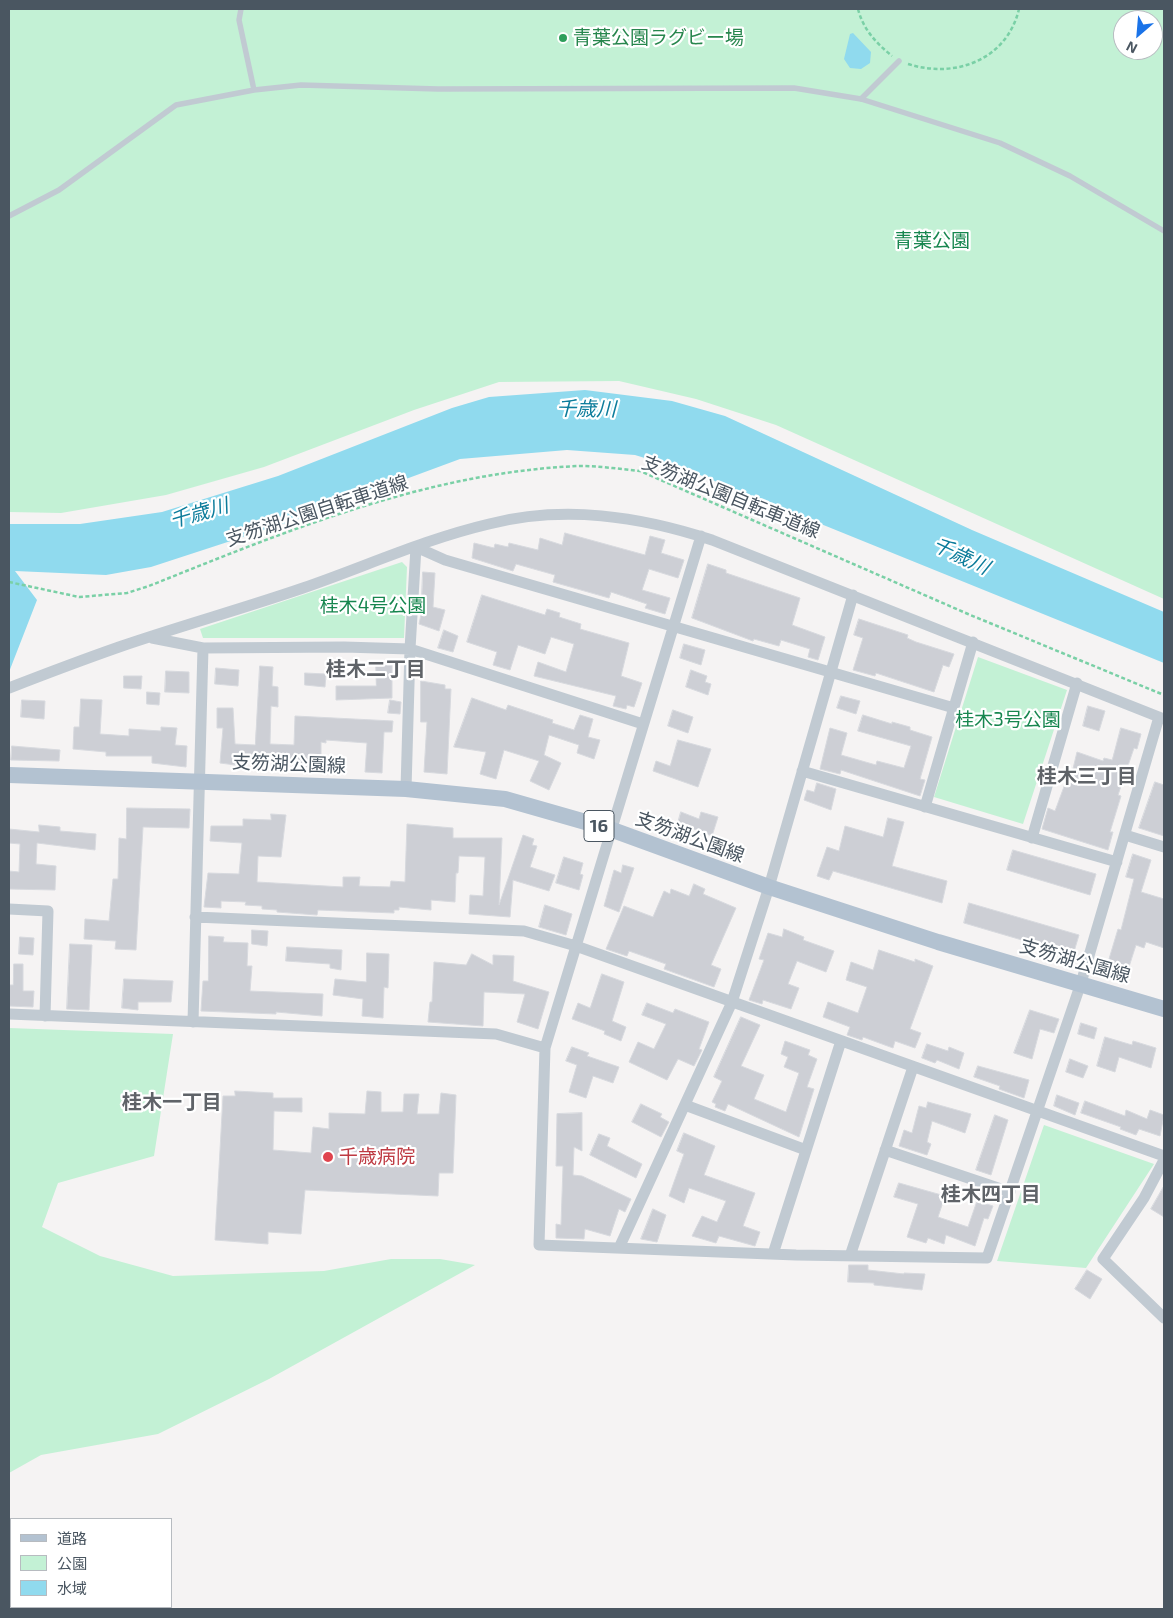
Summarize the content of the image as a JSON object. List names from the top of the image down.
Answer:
{
  "streets": {
    "main road": ["支笏湖公園線", "16"],
    "path": ["支笏湖公園自転車道線"]
  },
  "districts": [
    "桂木二丁目",
    "桂木三丁目",
    "桂木一丁目",
    "桂木四丁目"
  ],
  "water": ["千歳川"],
  "parks": ["青葉公園", "桂木4号公園", "桂木3号公園"],
  "places": ["青葉公園ラグビー場", "千歳病院"],
  "legend": ["道路", "公園", "水域"],
  "north": "bottom left"
}
